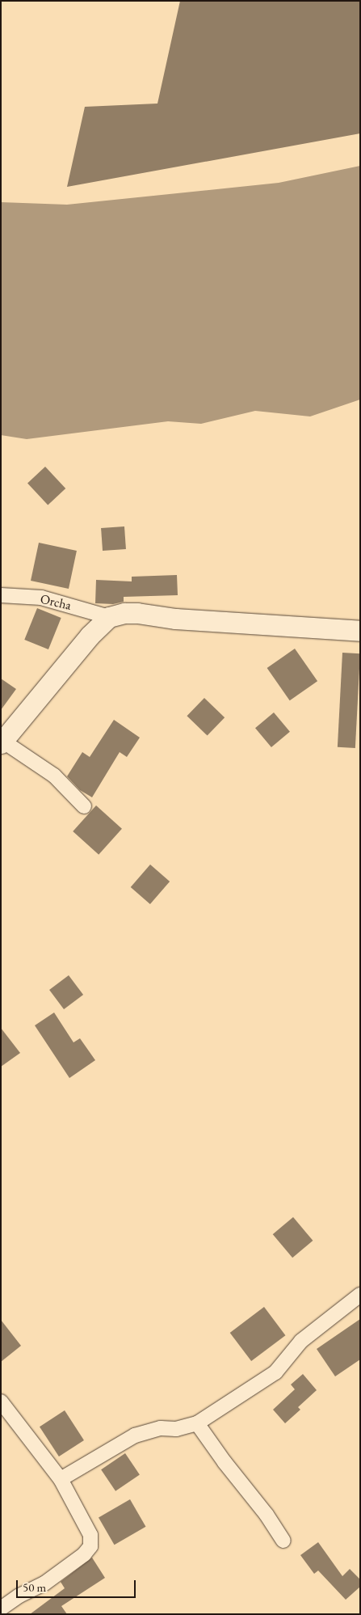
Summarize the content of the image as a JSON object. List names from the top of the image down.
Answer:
{
  "streets": {
    "street": ["Orcha"]
  },
  "scale_bar": "50 m"
}
